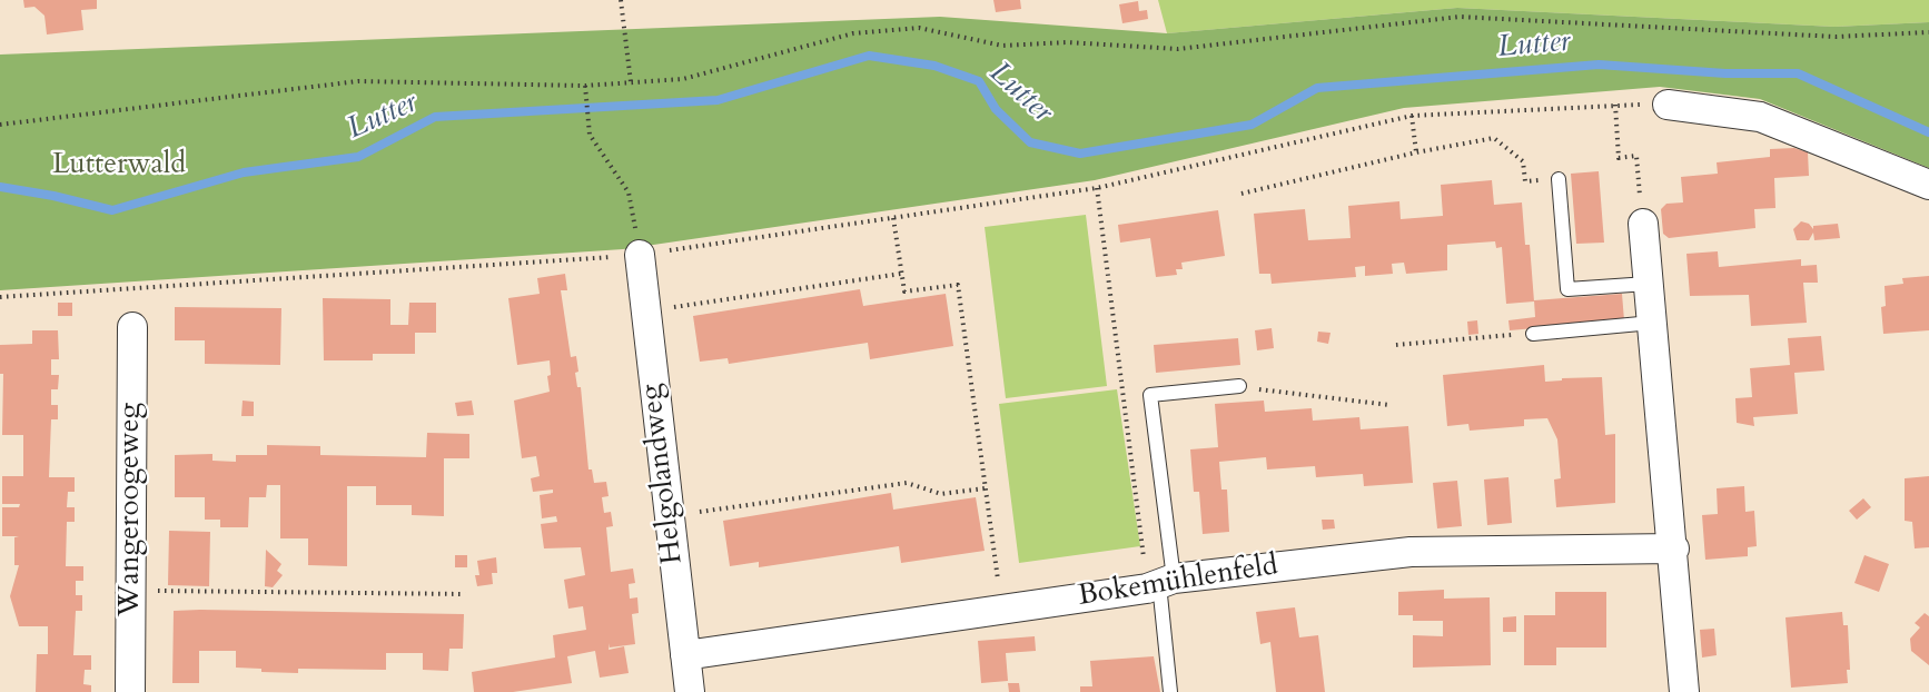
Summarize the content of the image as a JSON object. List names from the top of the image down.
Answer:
{
  "streets": {
    "street": ["Helgolandweg", "Wangeroogeweg", "Bokemühlenfeld"]
  },
  "crossings": [
    ["Helgolandweg", "Bokemühlenfeld"]
  ],
  "water": ["Lutter"],
  "parks": ["Lutterwald"]
}
